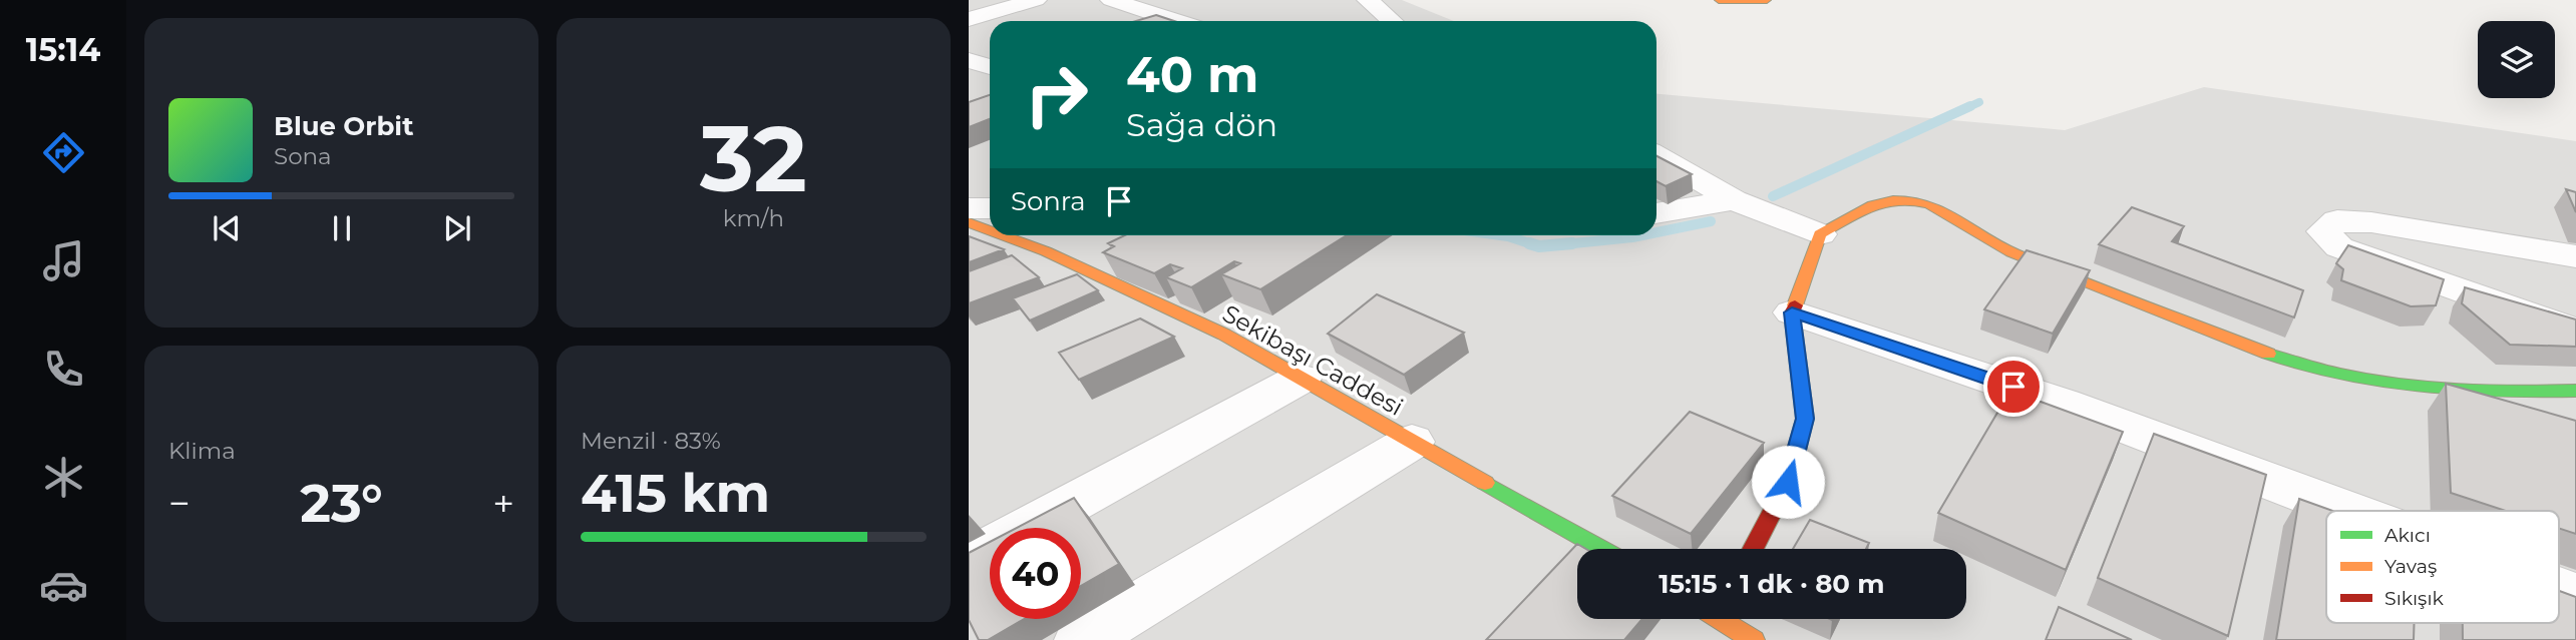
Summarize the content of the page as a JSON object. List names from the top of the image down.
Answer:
{
  "streets": {
    "street": ["Sekibaşı Caddesi"]
  },
  "legend": ["Akıcı", "Yavaş", "Sıkışık"],
  "page": {
    "tabs": "15:14",
    "tile": [
      ["32", "km/h"],
      "Klima",
      ["Menzil · 83%", "415 km"]
    ],
    "turn": ["40 m", "Sağa dön"],
    "song": ["Blue Orbit", "Sona"],
    "then": "Sonra",
    "heat": ["−", "23°", "+"],
    "limit": "40",
    "trip": "15:15 · 1 dk · 80 m"
  }
}
